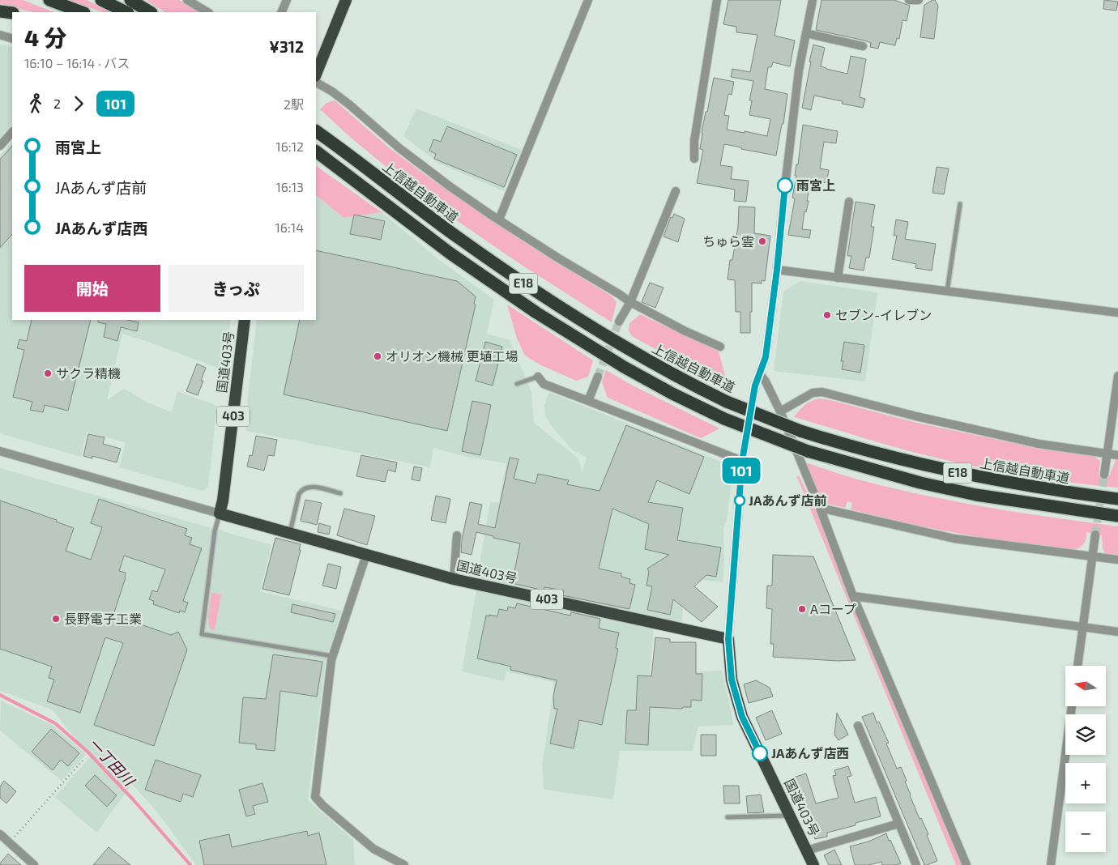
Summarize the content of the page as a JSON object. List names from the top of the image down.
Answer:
{
  "streets": {
    "highway": [
      "上信越自動車道",
      "E18",
      "国道403号",
      "403"
    ]
  },
  "water": ["一丁田川"],
  "places": [
    "雨宮上",
    "ちゅら雲",
    "セブン-イレブン",
    "オリオン機械 更埴工場",
    "サクラ精機",
    "JAあんず店前",
    "Aコープ",
    "長野電子工業",
    "JAあんず店西"
  ],
  "lines": ["bus line 101"],
  "north": "left",
  "page": {
    "on_map": "101",
    "heading": ["4 分", "16:10 – 16:14 · バス", "¥312"],
    "legs": ["2", "101", "2駅"],
    "list": [
      {
        "name": "雨宮上",
        "value": "16:12"
      },
      {
        "name": "JAあんず店前",
        "value": "16:13"
      },
      {
        "name": "JAあんず店西",
        "value": "16:14"
      }
    ],
    "buttons": ["開始", "きっぷ"],
    "map_buttons": ["+", "−"]
  }
}
